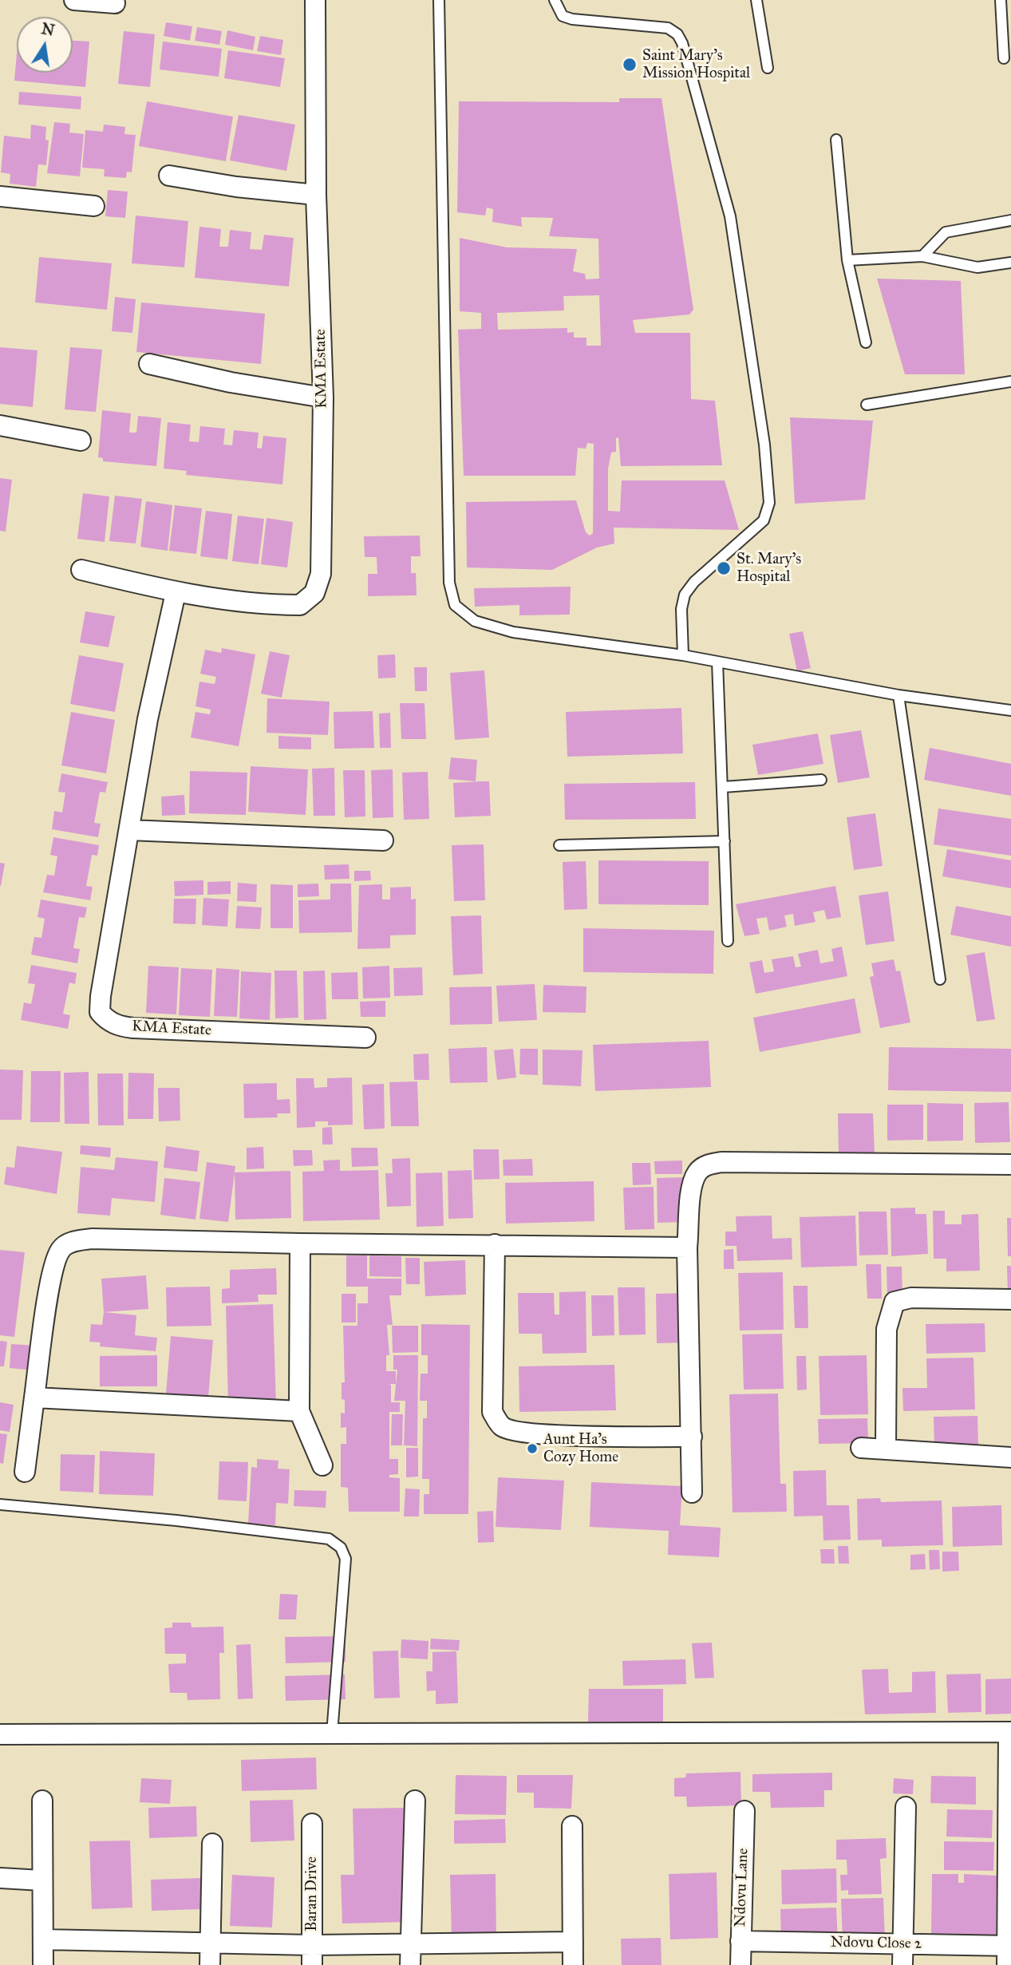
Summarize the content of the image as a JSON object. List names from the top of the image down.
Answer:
{
  "streets": {
    "street": [
      "KMA Estate",
      "Ndovu Lane",
      "Baran Drive",
      "Ndovu Close 2"
    ]
  },
  "crossings": [
    ["Ndovu Lane", "Ndovu Close 2"]
  ],
  "places": ["Saint Mary's Mission Hospital", "St. Mary's Hospital", "Aunt Ha's Cozy Home"],
  "north": "top"
}
